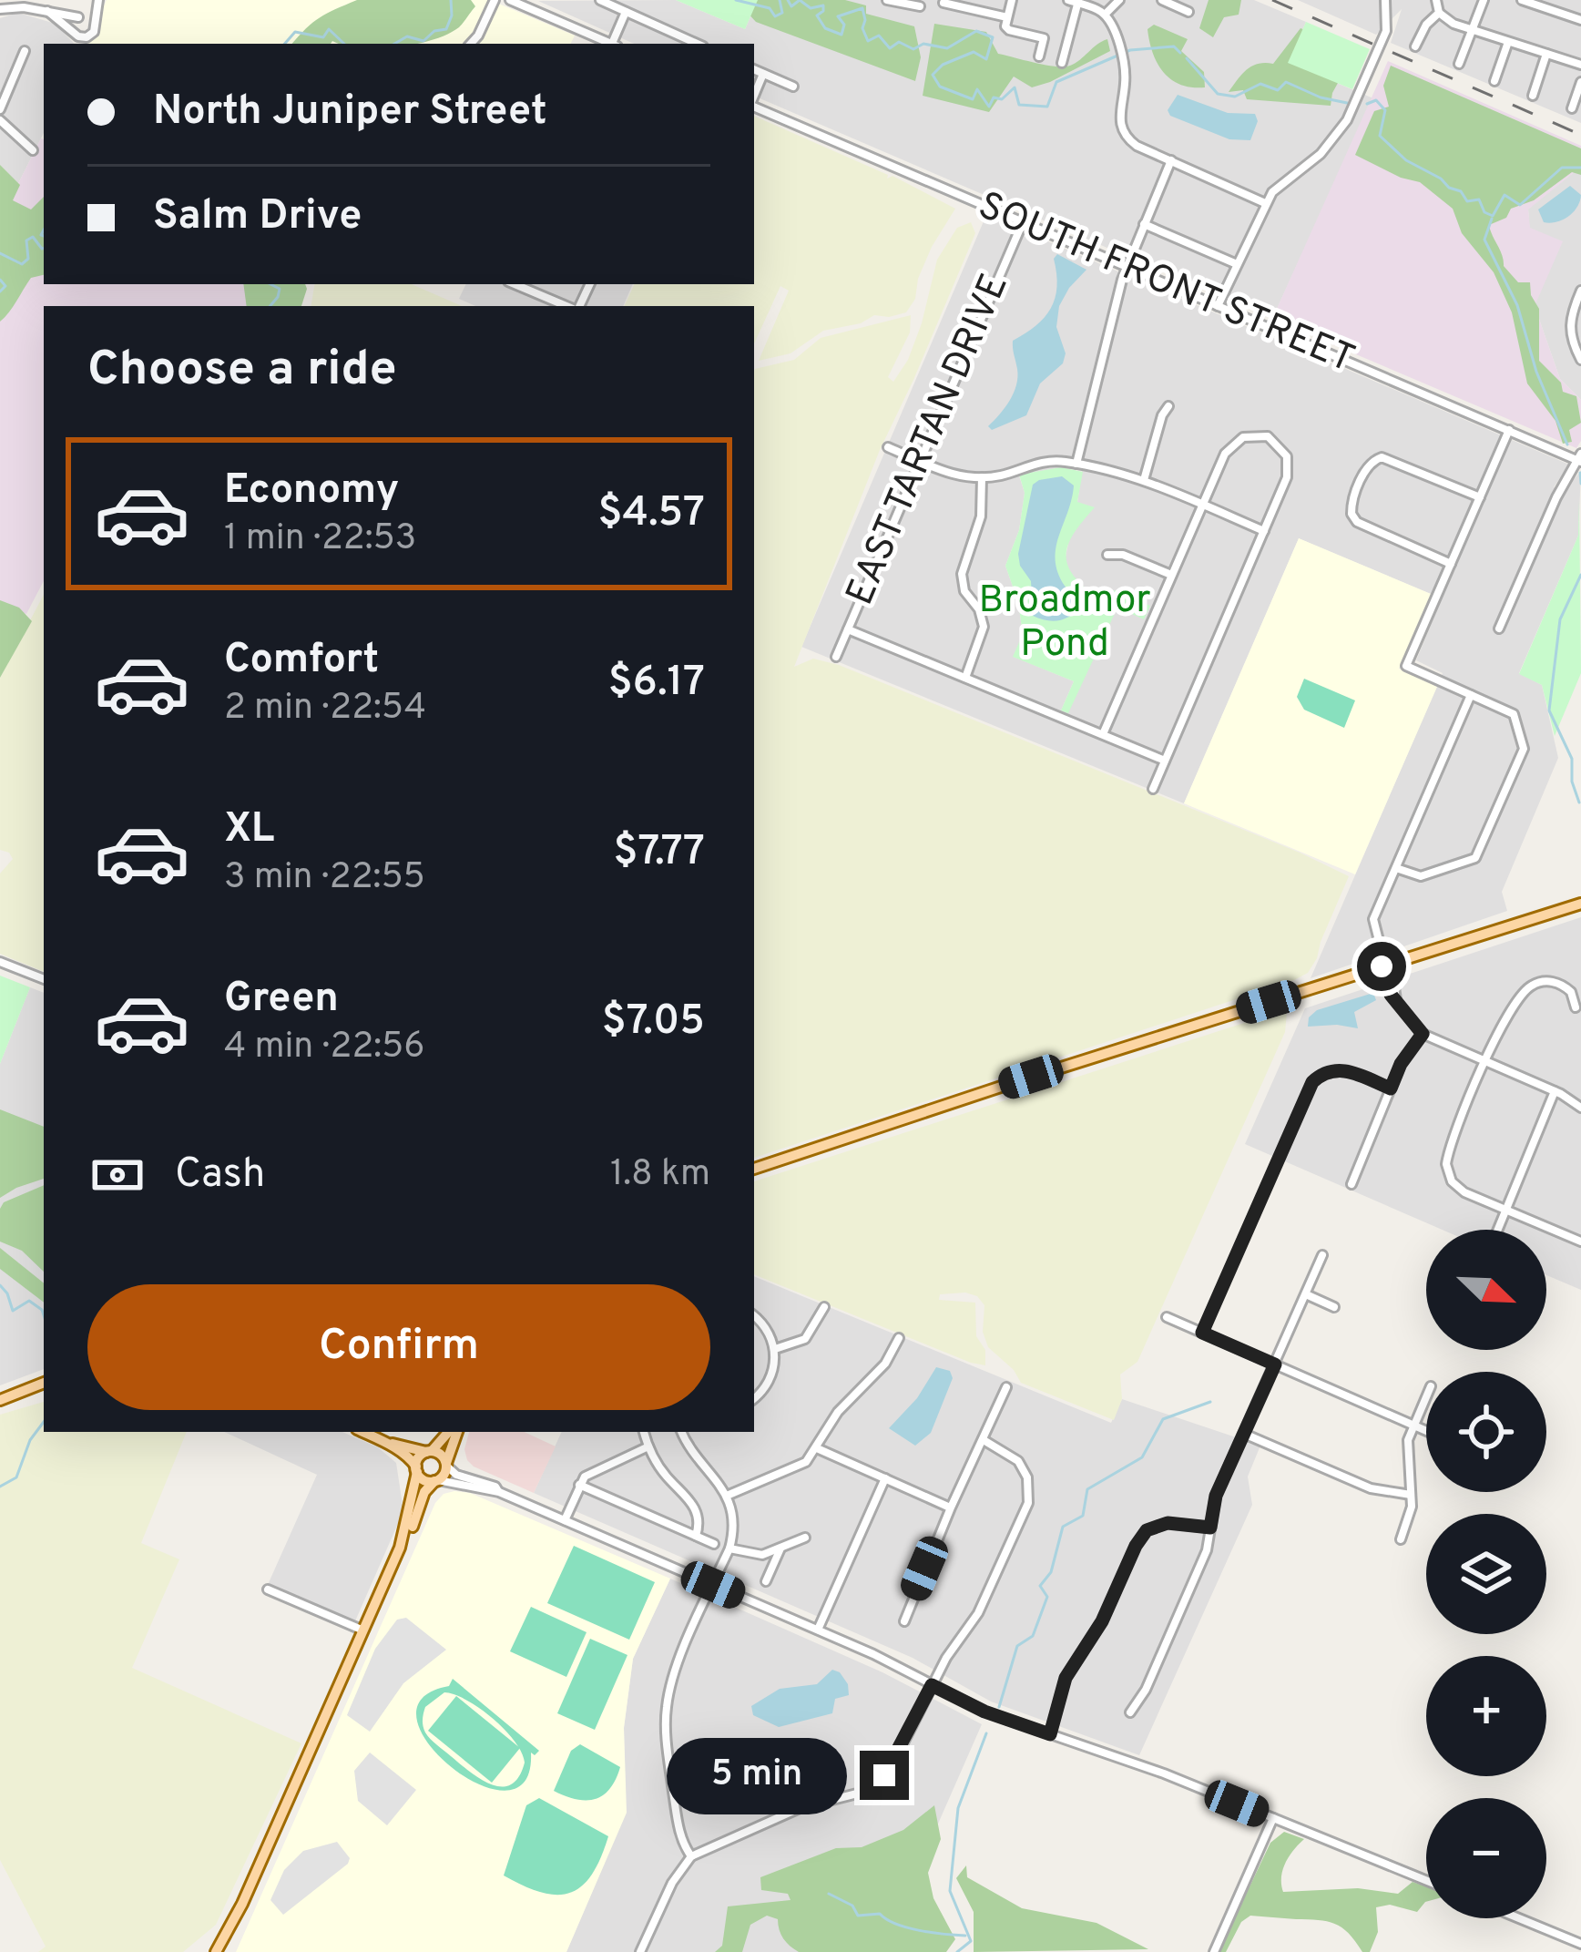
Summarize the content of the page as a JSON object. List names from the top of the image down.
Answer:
{
  "streets": {
    "street": ["SOUTH FRONT STREET", "EAST TARTAN DRIVE"]
  },
  "crossings": [
    ["SOUTH FRONT STREET", "EAST TARTAN DRIVE"]
  ],
  "parks": ["Broadmor Pond"],
  "north": "bottom right",
  "page": {
    "banner": ["North Juniper Street", "Salm Drive"],
    "heading": "Choose a ride",
    "list": [
      {
        "name": "Economy",
        "note": "1 min · 22:53",
        "value": "$4.57"
      },
      {
        "name": "Comfort",
        "note": "2 min · 22:54",
        "value": "$6.17"
      },
      {
        "name": "XL",
        "note": "3 min · 22:55",
        "value": "$7.77"
      },
      {
        "name": "Green",
        "note": "4 min · 22:56",
        "value": "$7.05"
      }
    ],
    "pay": ["Cash", "1.8 km"],
    "map_buttons": ["+", "−"],
    "buttons": "Confirm",
    "bubble": "5 min"
  }
}
